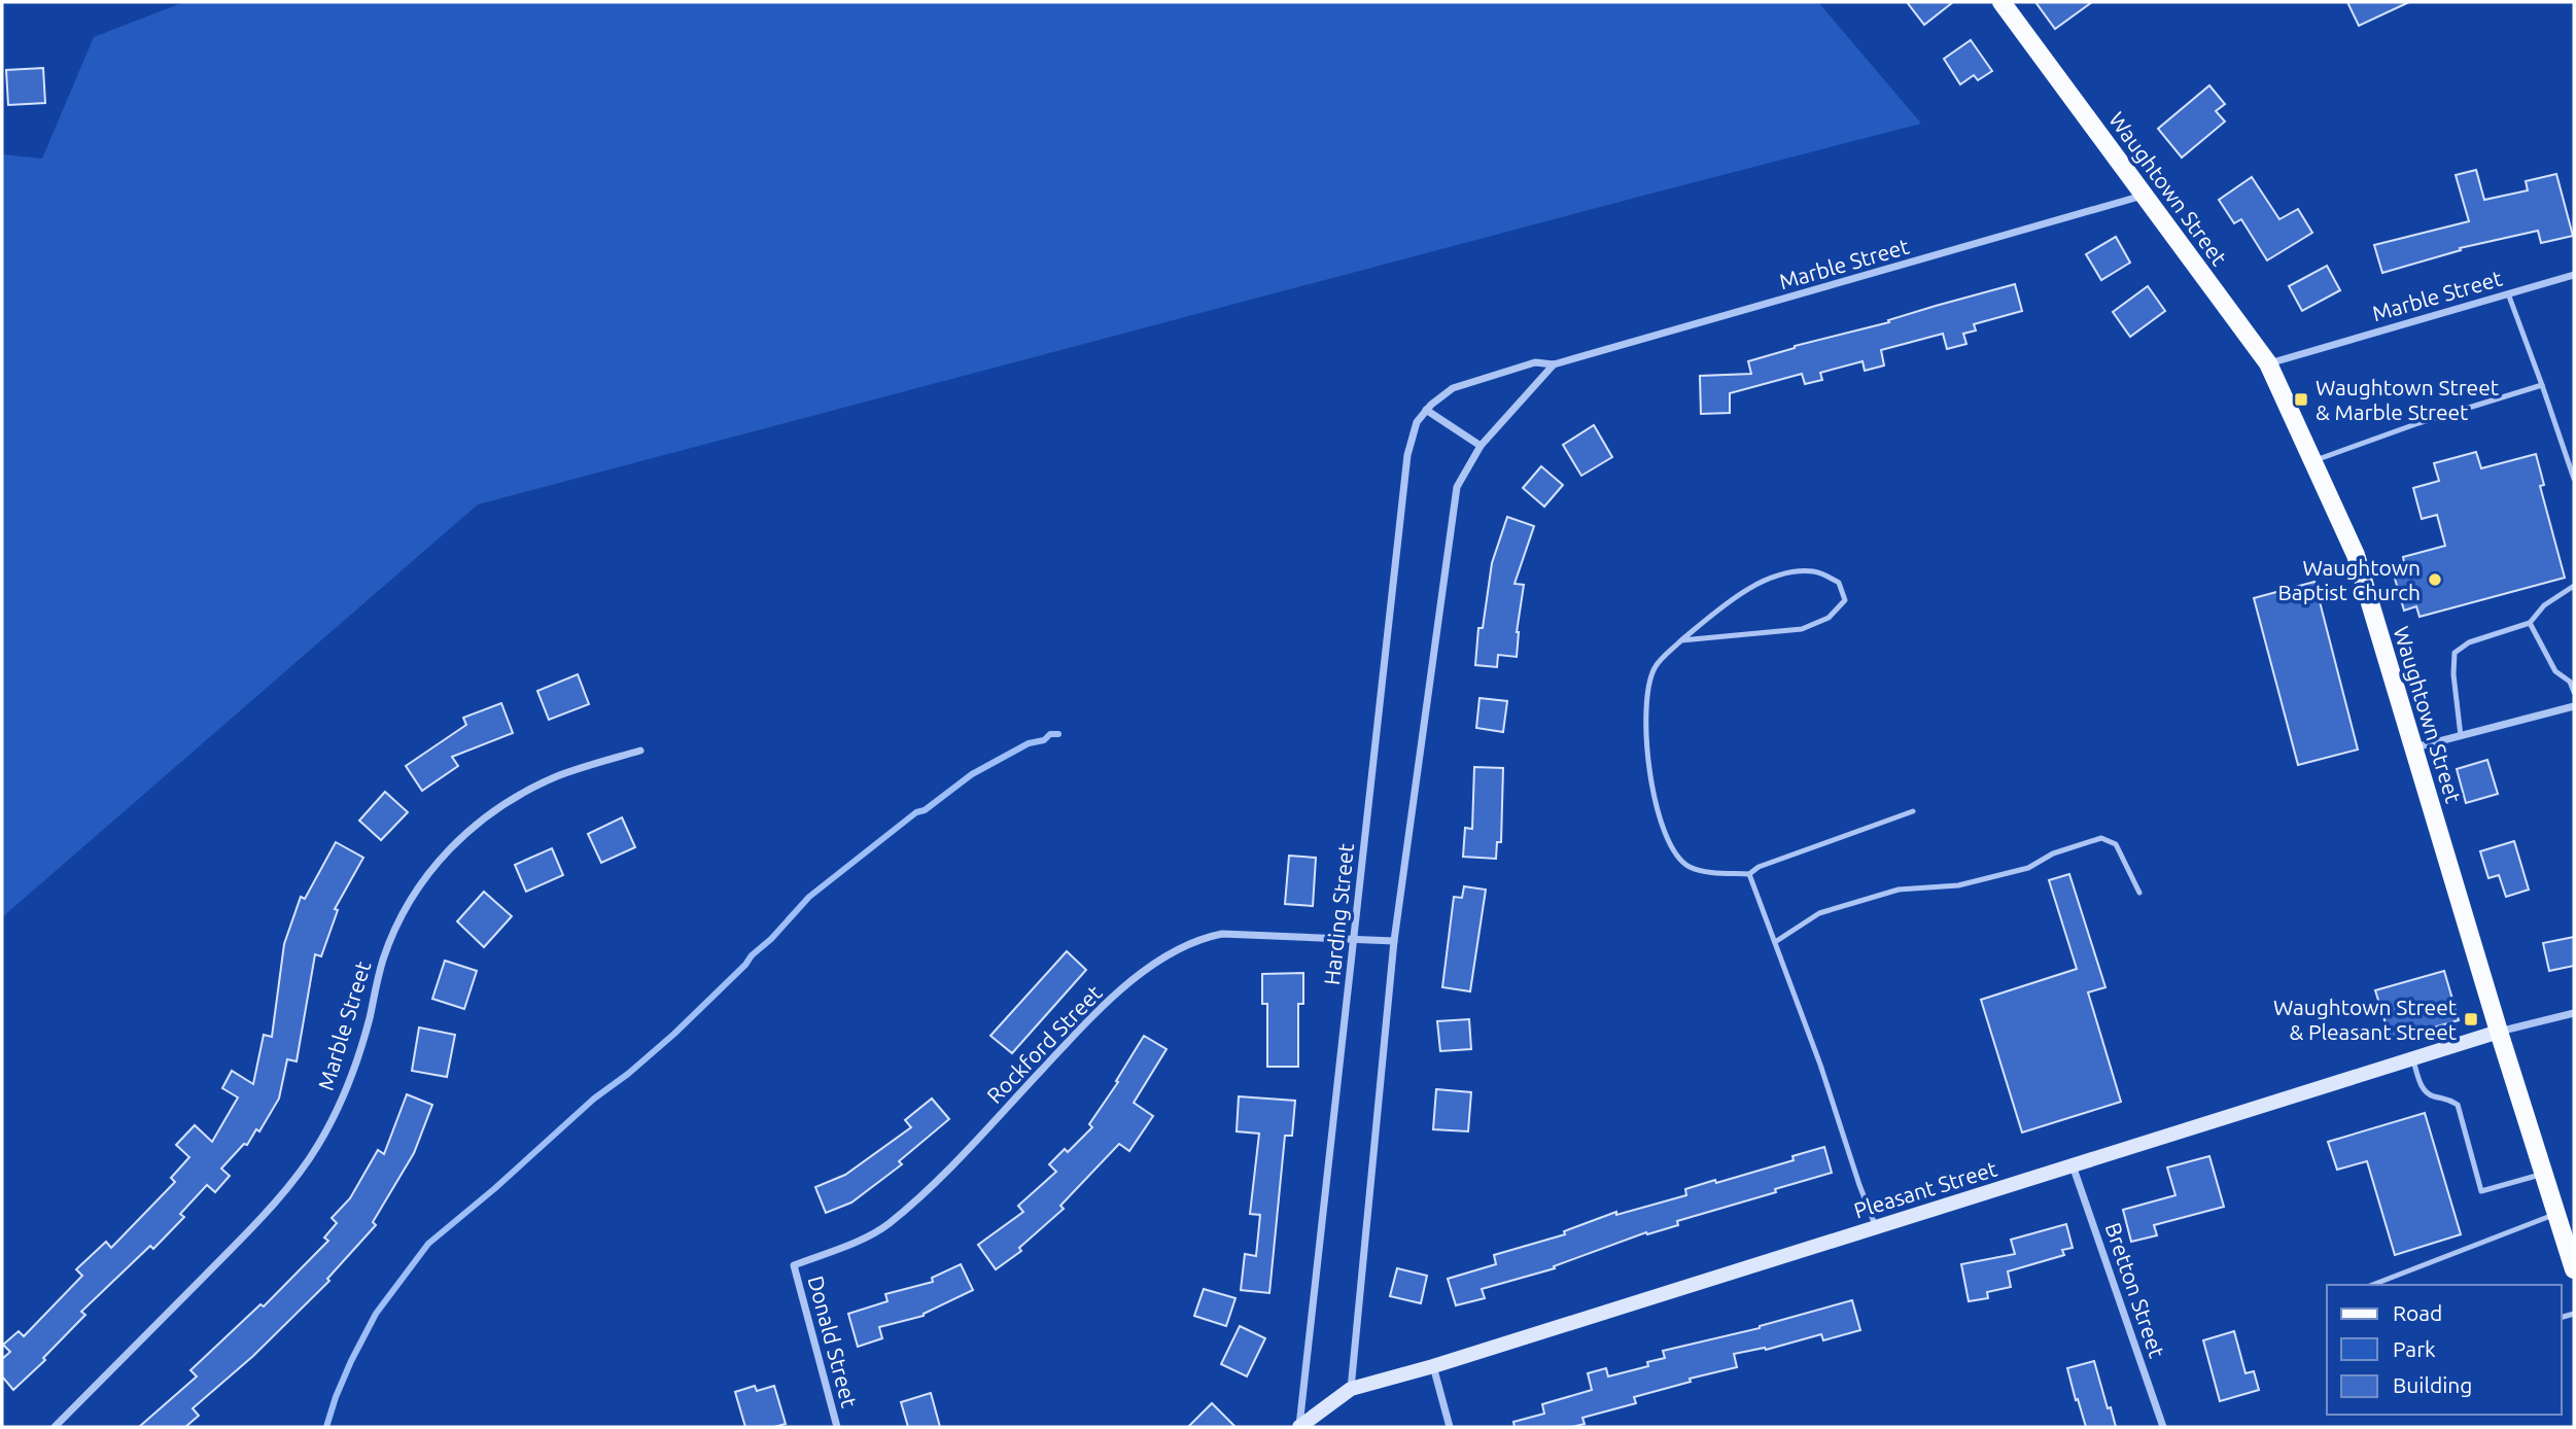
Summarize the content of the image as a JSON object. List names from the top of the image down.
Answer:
{
  "streets": {
    "main road": ["Waughtown Street"],
    "street": [
      "Marble Street",
      "Harding Street",
      "Rockford Street",
      "Pleasant Street",
      "Bretton Street",
      "Donald Street"
    ]
  },
  "crossings": [
    ["Waughtown Street", "Marble Street"],
    ["Waughtown Street", "Pleasant Street"],
    ["Marble Street", "Harding Street"],
    ["Harding Street", "Rockford Street"],
    ["Harding Street", "Pleasant Street"],
    ["Rockford Street", "Donald Street"],
    ["Pleasant Street", "Bretton Street"]
  ],
  "places": {
    "transit": ["Waughtown Street & Marble Street", "Waughtown Street & Pleasant Street"],
    "other": ["Waughtown Baptist Church"]
  },
  "legend": ["Road", "Park", "Building"]
}
